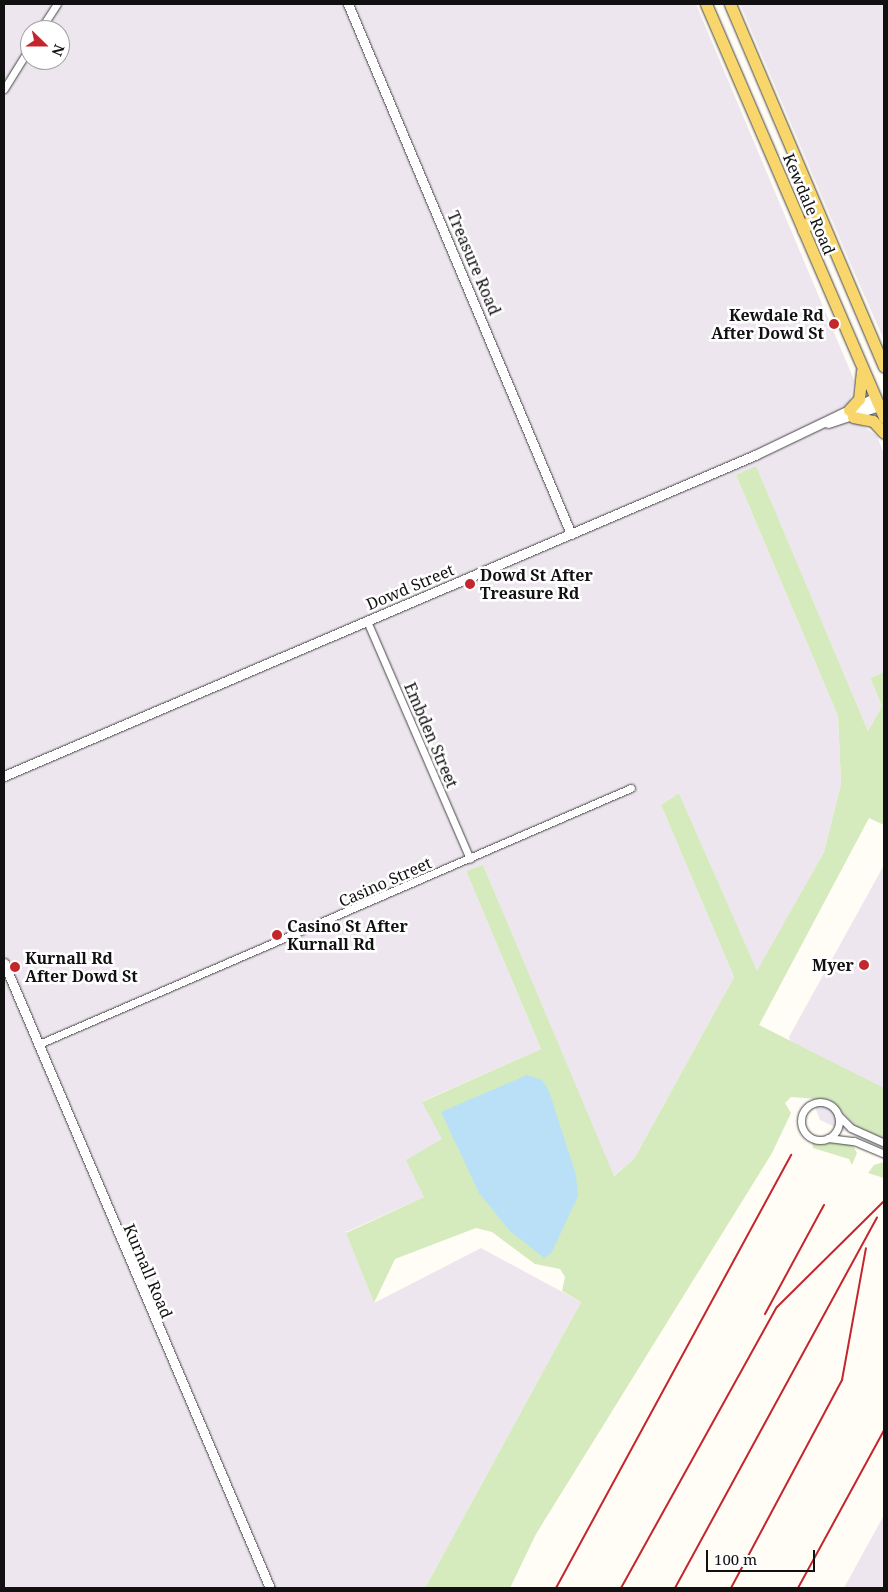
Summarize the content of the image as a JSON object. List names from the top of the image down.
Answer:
{
  "streets": {
    "main road": ["Kewdale Road"],
    "street": [
      "Treasure Road",
      "Dowd Street",
      "Embden Street",
      "Casino Street",
      "Kurnall Road"
    ]
  },
  "crossings": [
    ["Kewdale Road", "Dowd Street"],
    ["Treasure Road", "Dowd Street"],
    ["Dowd Street", "Embden Street"],
    ["Embden Street", "Casino Street"],
    ["Casino Street", "Kurnall Road"]
  ],
  "places": [
    "Kewdale Rd After Dowd St",
    "Dowd St After Treasure Rd",
    "Casino St After Kurnall Rd",
    "Myer",
    "Kurnall Rd After Dowd St"
  ],
  "scale_bar": "100 m",
  "north": "right"
}
